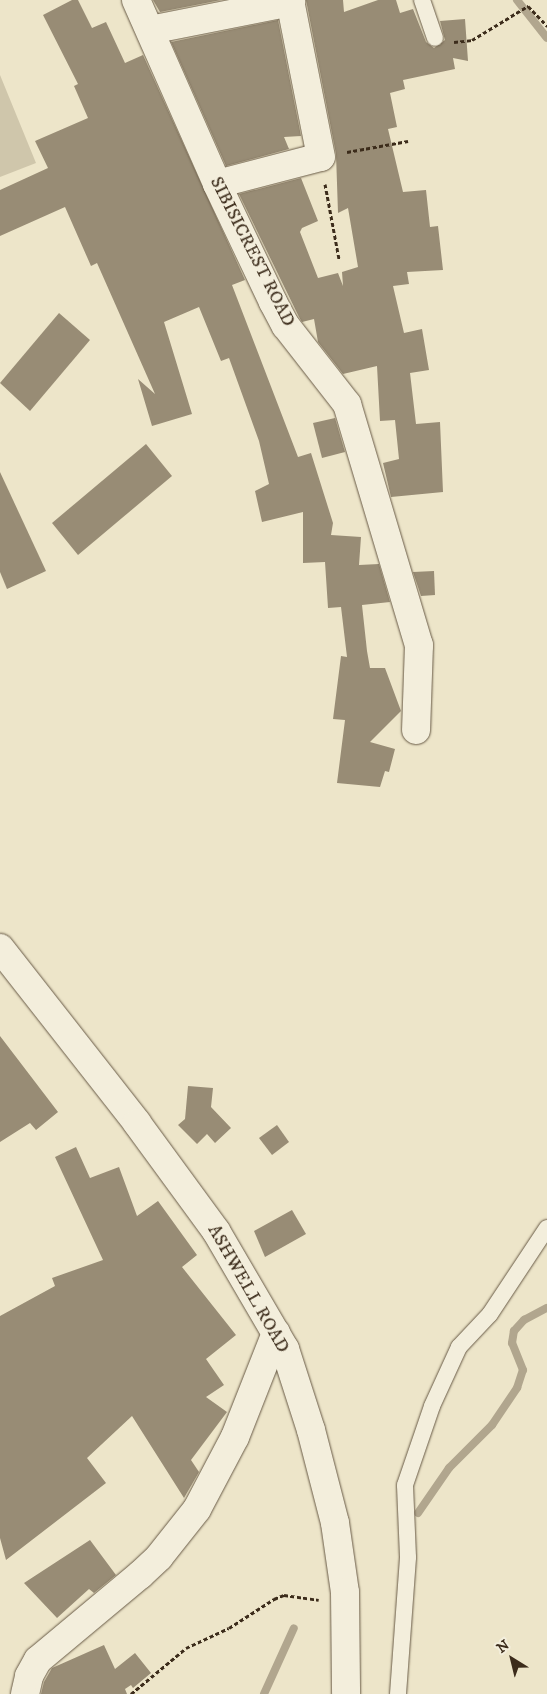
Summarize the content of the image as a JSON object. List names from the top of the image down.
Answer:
{
  "streets": {
    "street": ["SIBISICREST ROAD", "ASHWELL ROAD"]
  },
  "north": "top left"
}
